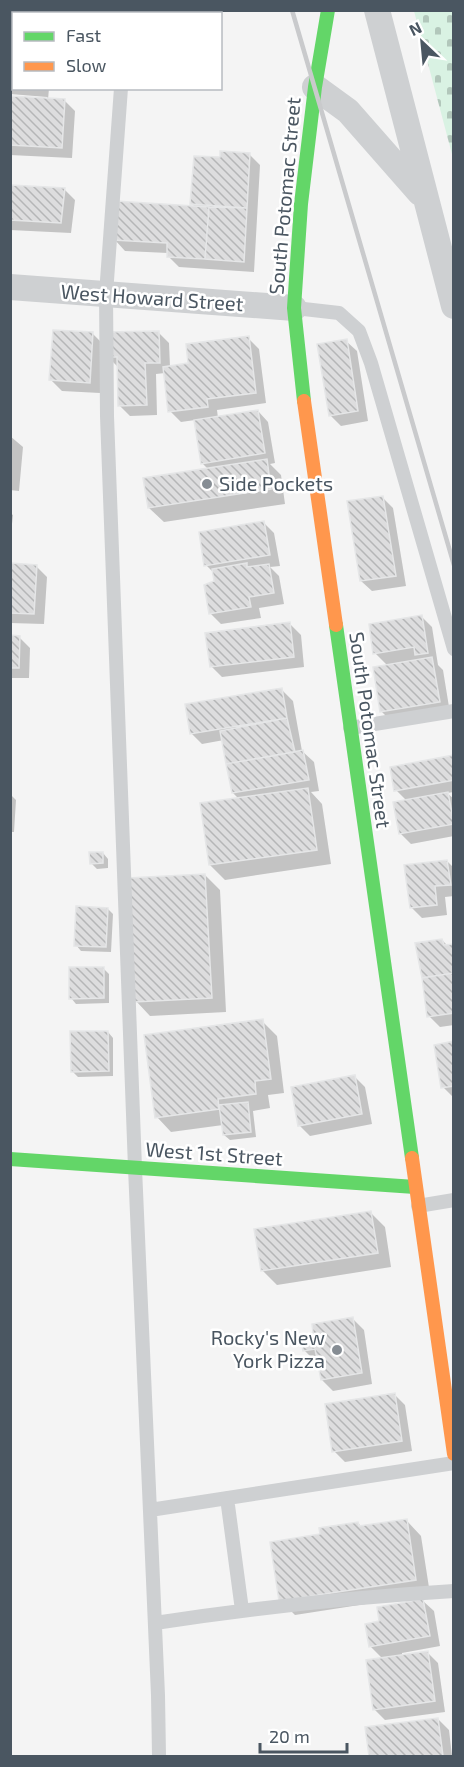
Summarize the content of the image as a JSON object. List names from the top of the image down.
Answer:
{
  "streets": {
    "main road": ["South Potomac Street", "West 1st Street"],
    "street": ["West Howard Street"]
  },
  "crossings": [
    ["South Potomac Street", "West Howard Street"],
    ["South Potomac Street", "West 1st Street"]
  ],
  "places": ["Side Pockets", "Rocky's New York Pizza"],
  "legend": ["Fast", "Slow"],
  "scale_bar": "20 m",
  "north": "top left"
}
